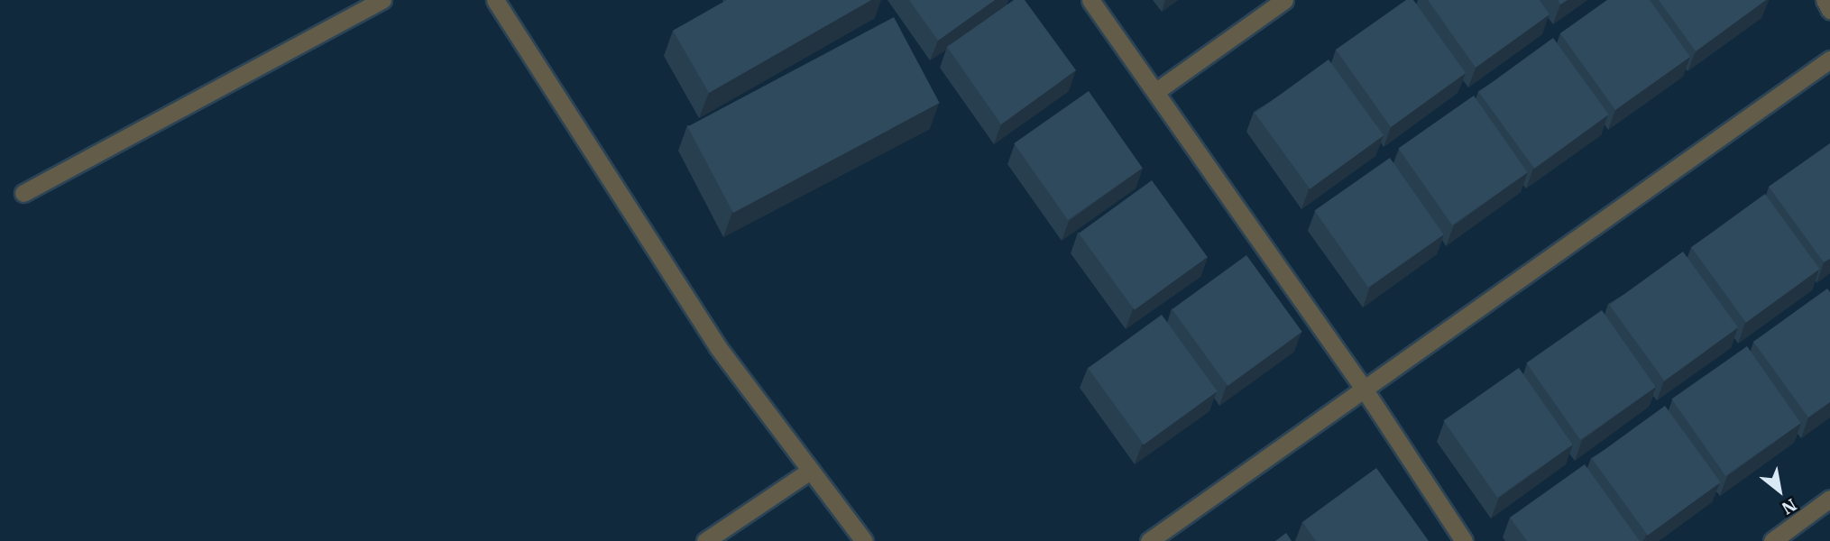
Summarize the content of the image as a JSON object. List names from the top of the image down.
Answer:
{
  "north": "bottom right"
}
